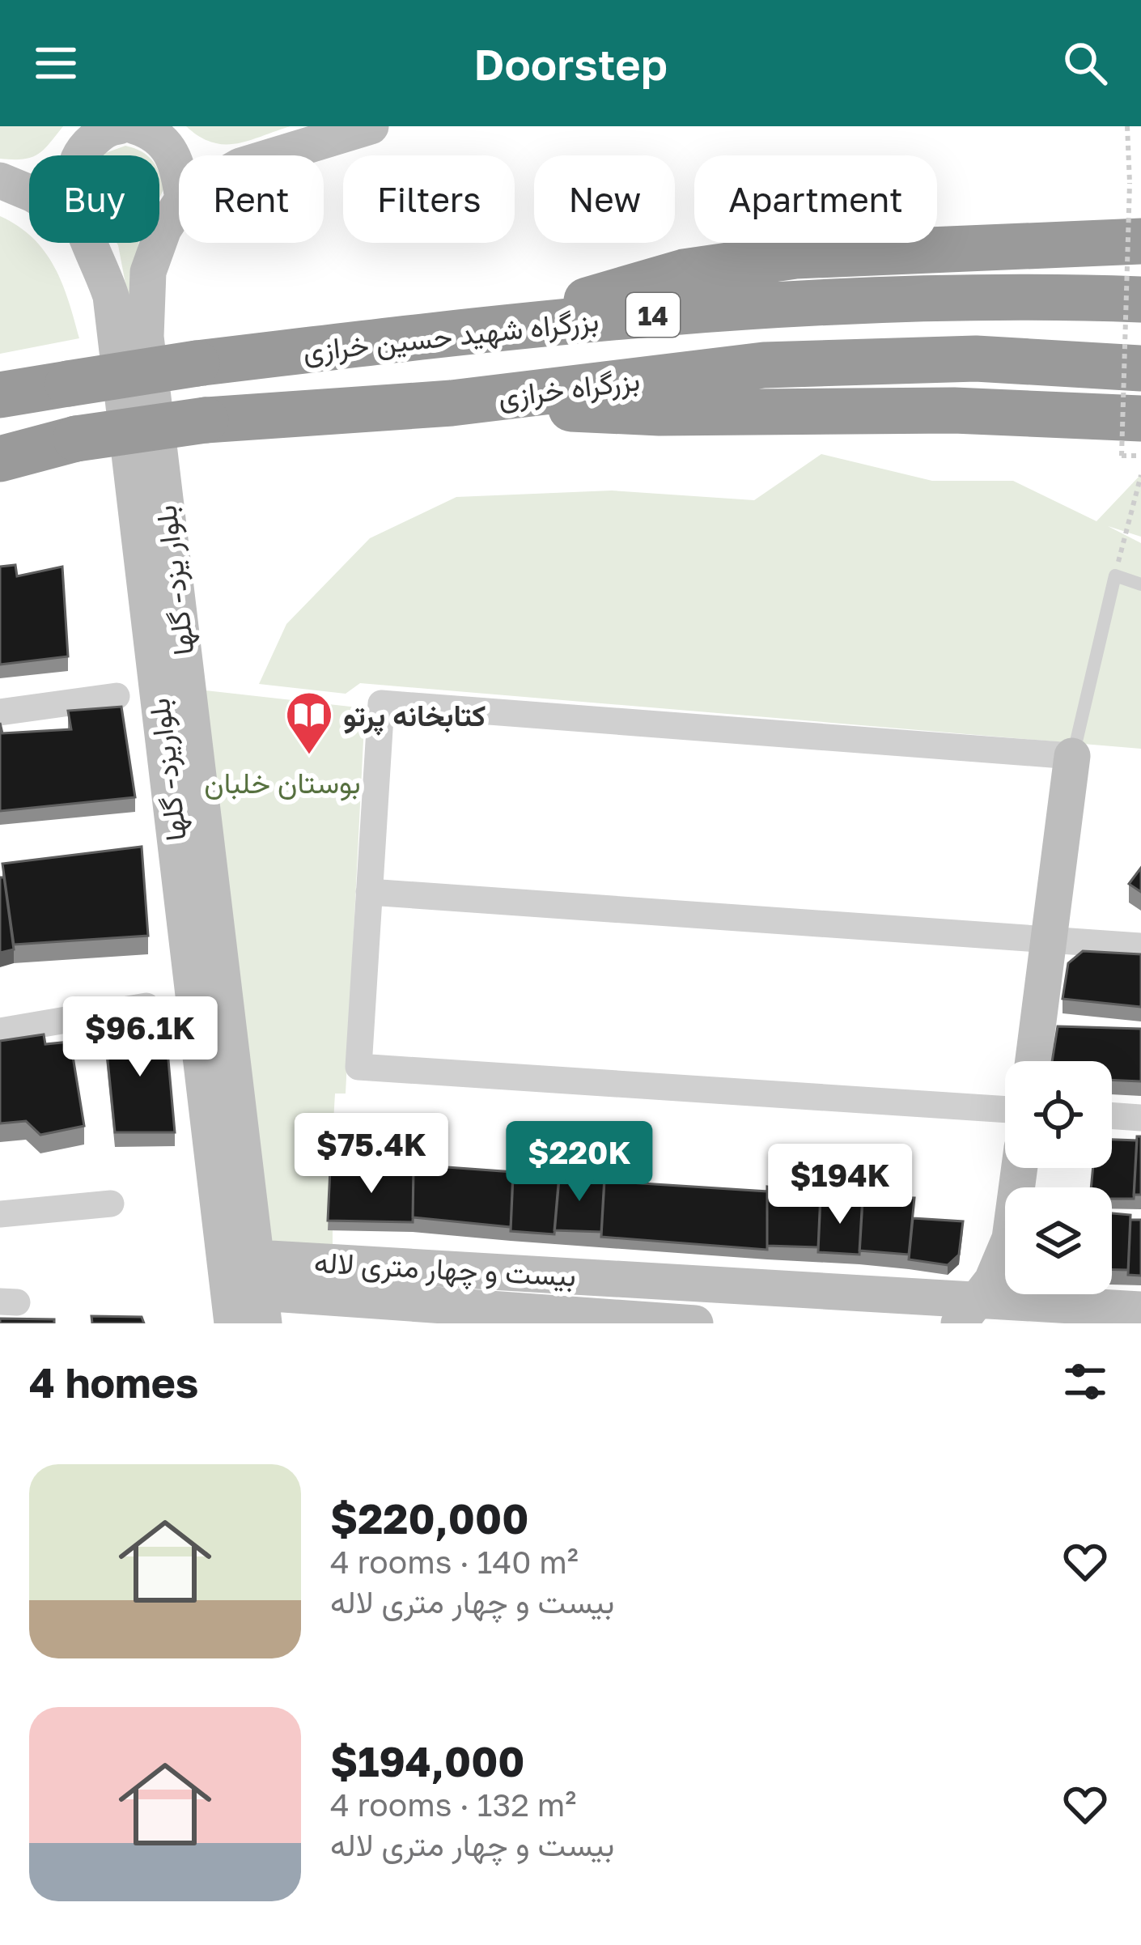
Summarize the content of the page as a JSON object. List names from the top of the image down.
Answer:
{
  "streets": {
    "highway": ["14", "بزرگراه شهید حسین خرازی", "بزرگراه خرازی"],
    "main road": ["بلوار یزد- گلها", "بلواریزد- گلها", "بیست و چهار متری لاله"]
  },
  "crossings": [
    ["بلوار یزد- گلها", "بلواریزد- گلها"],
    ["بلوار یزد- گلها", "بیست و چهار متری لاله"],
    ["بلواریزد- گلها", "بیست و چهار متری لاله"]
  ],
  "parks": ["بوستان خلبان"],
  "places": {
    "library": ["كتابخانه پرتو"]
  },
  "page": {
    "header": "Doorstep",
    "chip": [
      "Buy",
      "Rent",
      "Filters",
      "New",
      "Apartment"
    ],
    "price": [
      "$96.1K",
      "$75.4K",
      "$220K",
      "$194K"
    ],
    "heading": "4 homes",
    "list": [
      {
        "name": "$220,000",
        "note": "4 rooms · 140 m² · بیست و چهار متری لاله"
      },
      {
        "name": "$194,000",
        "note": "4 rooms · 132 m² · بیست و چهار متری لاله"
      }
    ]
  }
}
